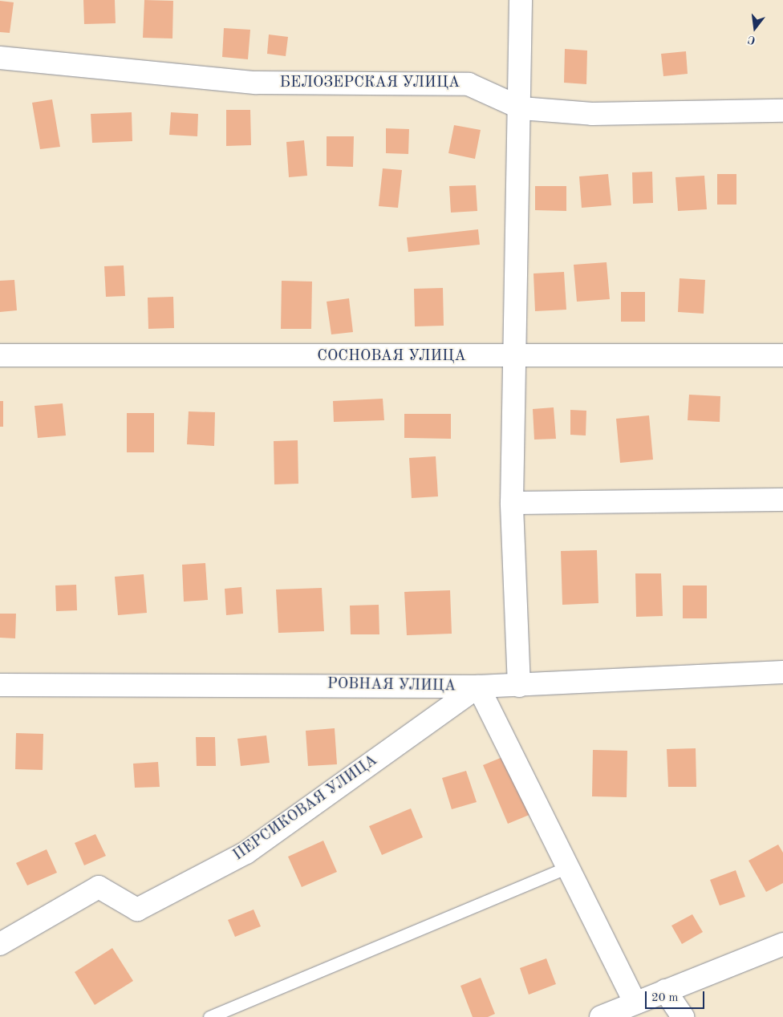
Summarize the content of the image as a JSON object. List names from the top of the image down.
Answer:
{
  "streets": {
    "street": [
      "БЕЛОЗЕРСКАЯ УЛИЦА",
      "СОСНОВАЯ УЛИЦА",
      "РОВНАЯ УЛИЦА",
      "ПЕРСИКОВАЯ УЛИЦА"
    ]
  },
  "crossings": [
    ["РОВНАЯ УЛИЦА", "ПЕРСИКОВАЯ УЛИЦА"]
  ],
  "scale_bar": "20 m",
  "north": "bottom"
}
